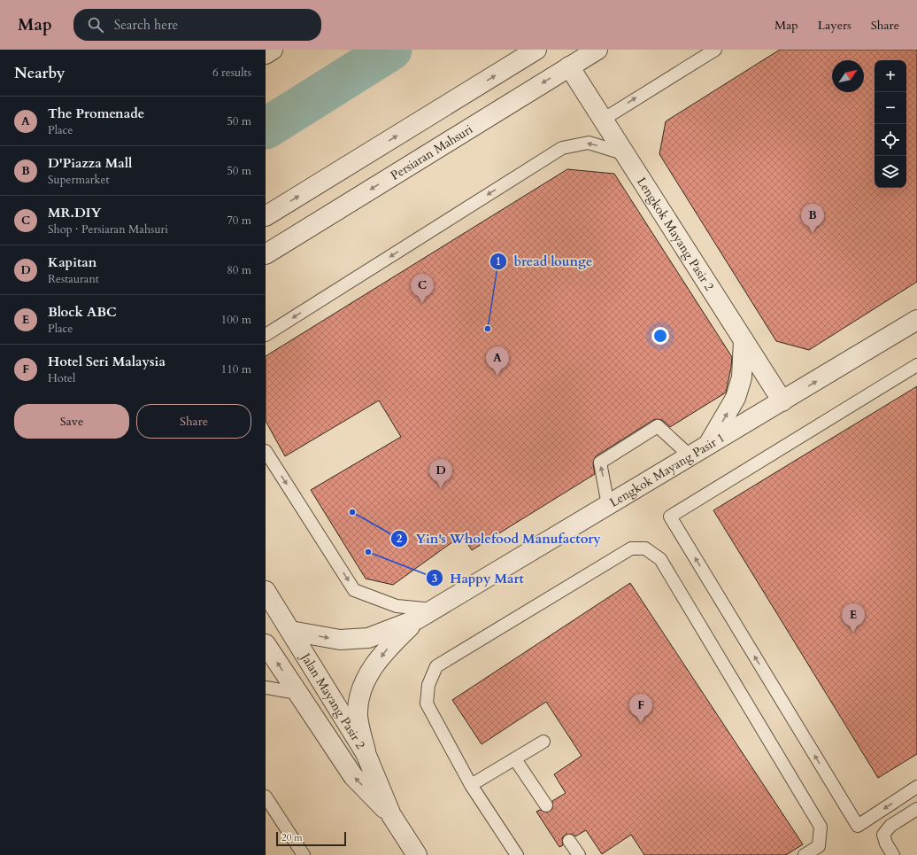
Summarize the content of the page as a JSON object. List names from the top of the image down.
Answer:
{
  "streets": {
    "street": [
      "Persiaran Mahsuri",
      "Lengkok Mayang Pasir 2",
      "Lengkok Mayang Pasir 1",
      "Jalan Mayang Pasir 2"
    ]
  },
  "crossings": [
    ["Persiaran Mahsuri", "Lengkok Mayang Pasir 2"],
    ["Lengkok Mayang Pasir 2", "Lengkok Mayang Pasir 1"],
    ["Lengkok Mayang Pasir 1", "Jalan Mayang Pasir 2"]
  ],
  "places": ["bread lounge", "Yin's Wholefood Manufactory", "Happy Mart"],
  "scale_bar": "20 m",
  "north": "top right",
  "page": {
    "header": "Map",
    "search": "Search here",
    "nav": ["Map", "Layers", "Share"],
    "heading": ["Nearby", "6 results"],
    "map_buttons": ["+", "−"],
    "list": [
      {
        "mark": "A",
        "name": "The Promenade",
        "note": "Place",
        "value": "50 m"
      },
      {
        "mark": "B",
        "name": "D'Piazza Mall",
        "note": "Supermarket",
        "value": "50 m"
      },
      {
        "mark": "C",
        "name": "MR.DIY",
        "note": "Shop · Persiaran Mahsuri",
        "value": "70 m"
      },
      {
        "mark": "D",
        "name": "Kapitan",
        "note": "Restaurant",
        "value": "80 m"
      },
      {
        "mark": "E",
        "name": "Block ABC",
        "note": "Place",
        "value": "100 m"
      },
      {
        "mark": "F",
        "name": "Hotel Seri Malaysia",
        "note": "Hotel",
        "value": "110 m"
      }
    ],
    "pins": [
      "B",
      "C",
      "A",
      "D",
      "E",
      "F"
    ],
    "buttons": ["Save", "Share"],
    "scale": "20 m"
  }
}
